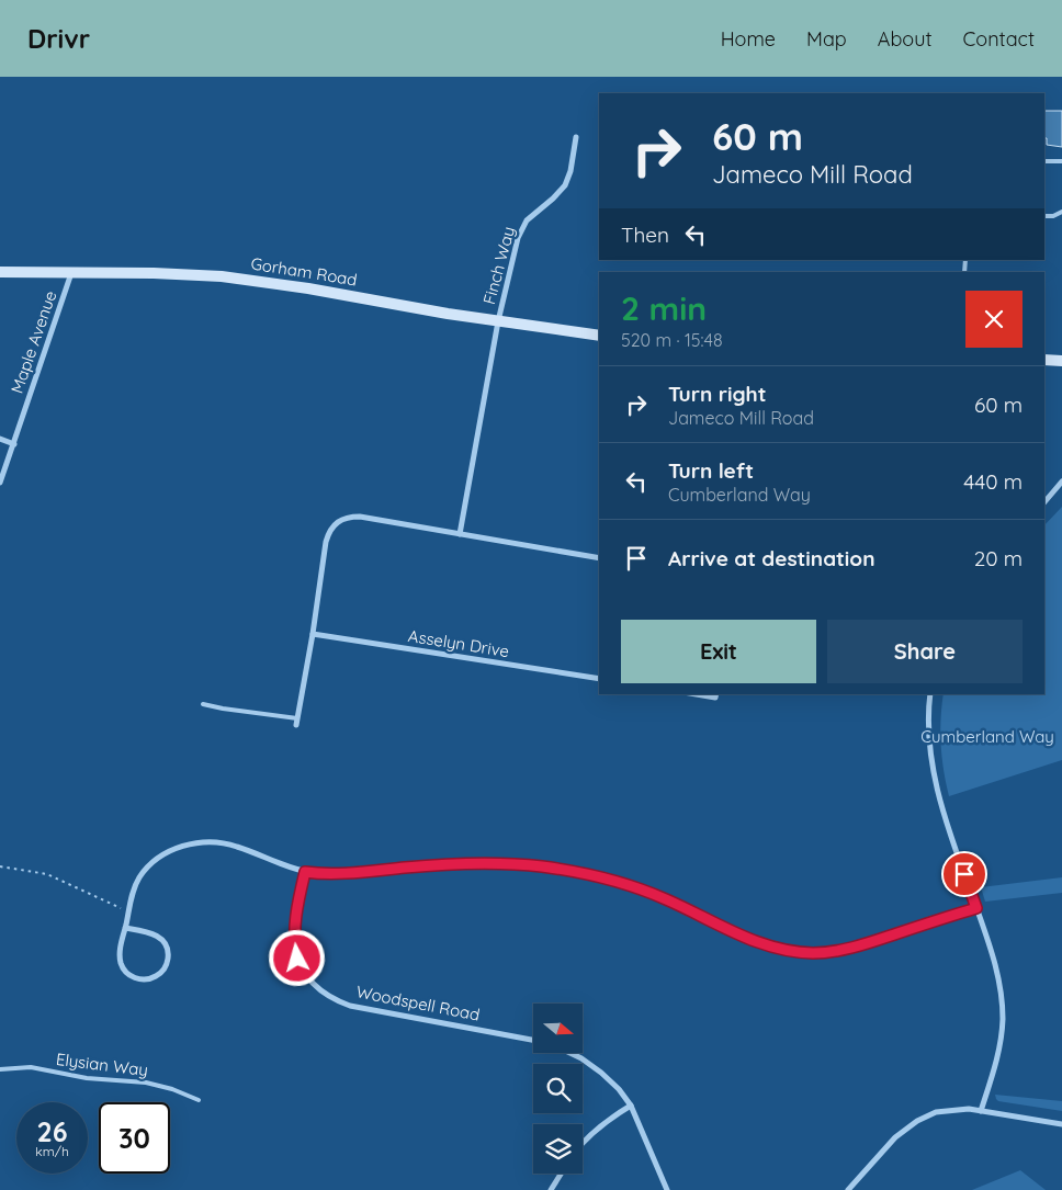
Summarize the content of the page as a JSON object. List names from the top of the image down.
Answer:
{
  "streets": {
    "main road": ["Gorham Road"],
    "street": [
      "Finch Way",
      "Maple Avenue",
      "Asselyn Drive",
      "Woodspell Road"
    ],
    "lane": ["Elysian Way"]
  },
  "crossings": [
    ["Finch Way", "Gorham Road"],
    ["Gorham Road", "Maple Avenue"]
  ],
  "parks": ["Cumberland Way"],
  "north": "right",
  "page": {
    "header": "Drivr",
    "nav": [
      "Home",
      "Map",
      "About",
      "Contact"
    ],
    "turn": ["60 m", "Jameco Mill Road"],
    "then": "Then",
    "heading": ["2 min", "520 m · 15:48"],
    "list": [
      {
        "name": "Turn right",
        "note": "Jameco Mill Road",
        "value": "60 m"
      },
      {
        "name": "Turn left",
        "note": "Cumberland Way",
        "value": "440 m"
      },
      {
        "name": "Arrive at destination",
        "value": "20 m"
      }
    ],
    "buttons": ["Exit", "Share"],
    "speed": "26 km/h",
    "limit": "30"
  }
}
